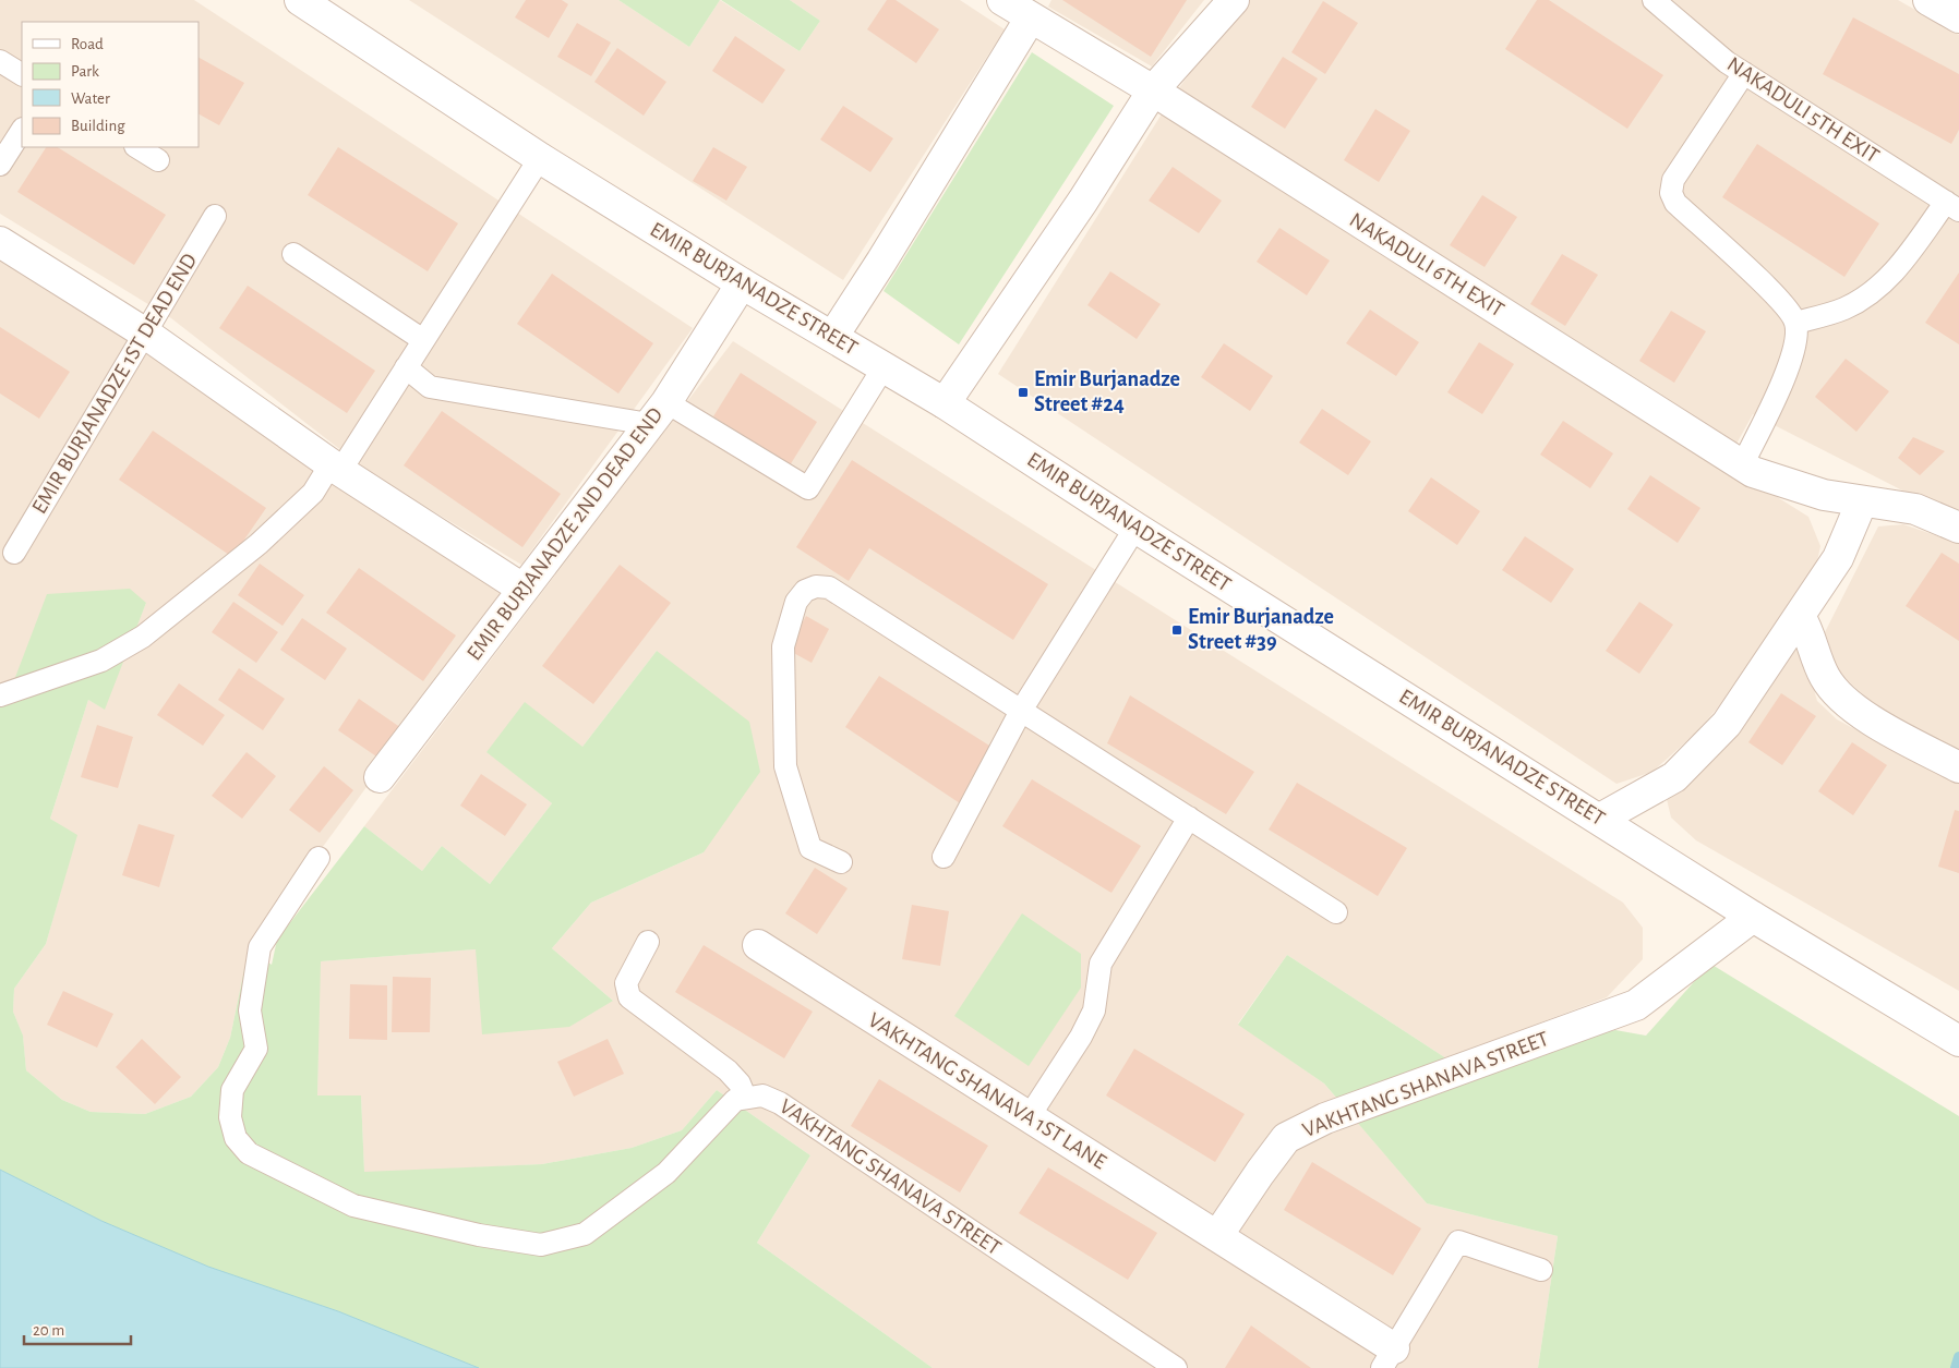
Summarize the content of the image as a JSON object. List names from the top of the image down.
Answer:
{
  "streets": {
    "street": [
      "NAKADULI 6TH EXIT",
      "EMIR BURJANADZE STREET",
      "EMIR BURJANADZE 2ND DEAD END",
      "VAKHTANG SHANAVA STREET",
      "VAKHTANG SHANAVA 1ST LANE"
    ],
    "lane": ["NAKADULI 5TH EXIT", "EMIR BURJANADZE 1ST DEAD END"]
  },
  "crossings": [
    ["EMIR BURJANADZE STREET", "EMIR BURJANADZE 2ND DEAD END"],
    ["EMIR BURJANADZE STREET", "VAKHTANG SHANAVA STREET"],
    ["VAKHTANG SHANAVA STREET", "VAKHTANG SHANAVA 1ST LANE"]
  ],
  "places": {
    "transit": ["Emir Burjanadze Street #24", "Emir Burjanadze Street #39"]
  },
  "legend": [
    "Road",
    "Park",
    "Water",
    "Building"
  ],
  "scale_bar": "20 m"
}
